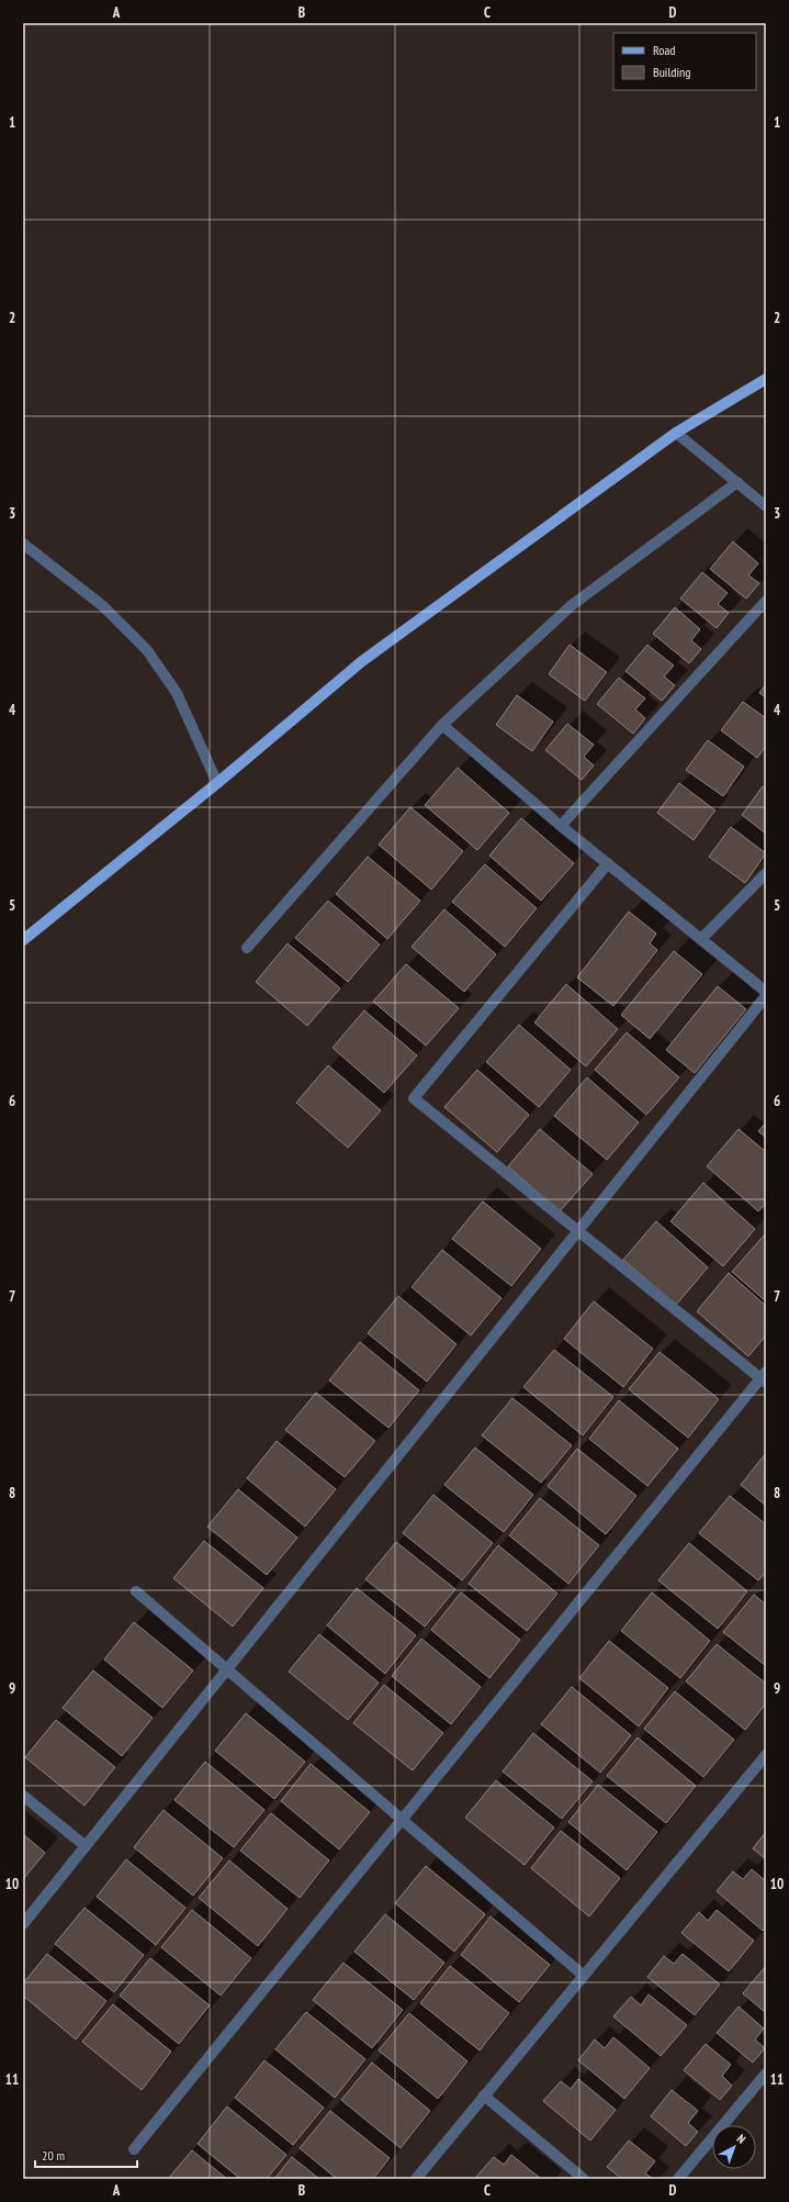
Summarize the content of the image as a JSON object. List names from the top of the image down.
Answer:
{
  "legend": ["Road", "Building"],
  "scale_bar": "20 m",
  "north": "top right",
  "grid": {
    "columns": [
      "A",
      "B",
      "C",
      "D"
    ],
    "rows": [
      "1",
      "2",
      "3",
      "4",
      "5",
      "6",
      "7",
      "8",
      "9",
      "10",
      "11"
    ]
  }
}
